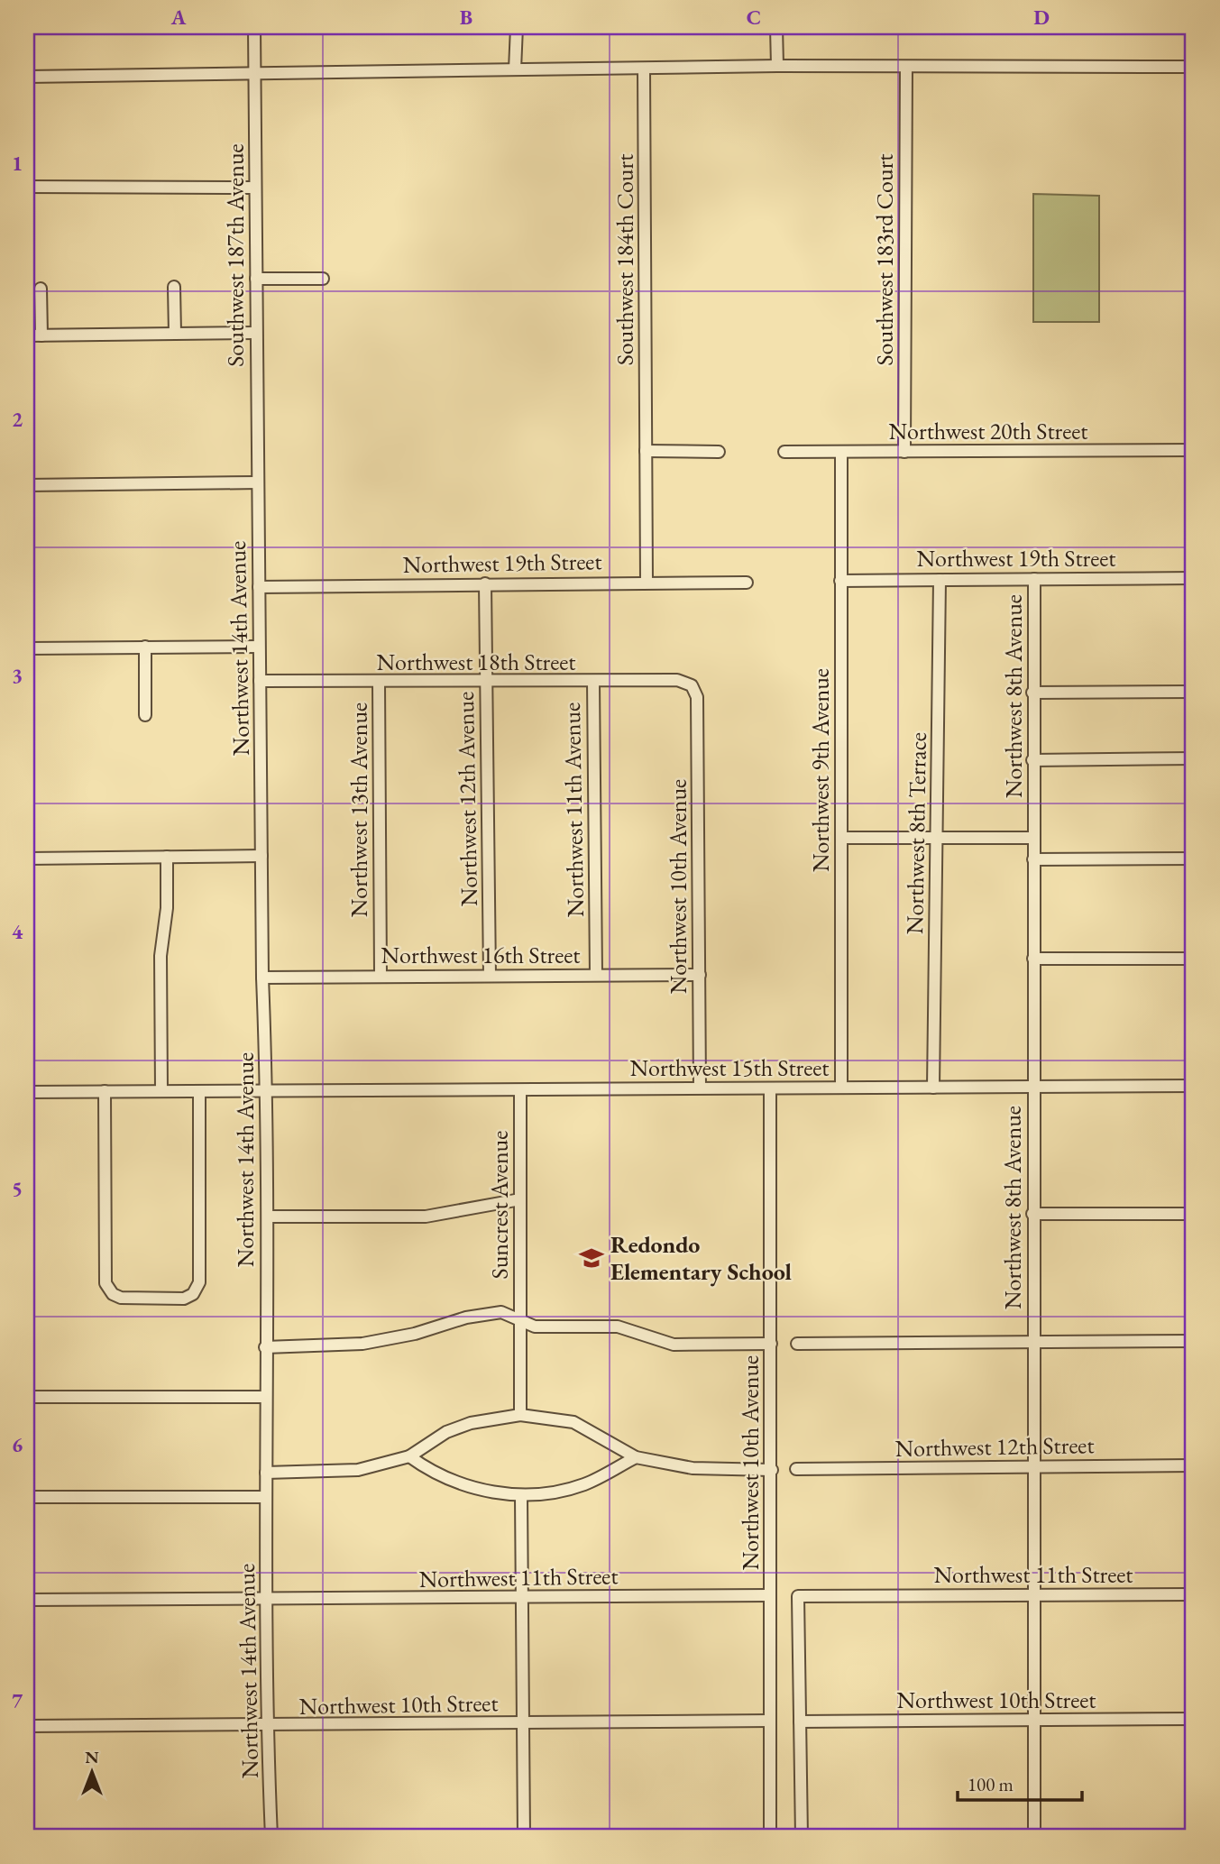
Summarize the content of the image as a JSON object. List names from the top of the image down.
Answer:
{
  "streets": {
    "street": [
      "Southwest 187th Avenue",
      "Southwest 184th Court",
      "Southwest 183rd Court",
      "Northwest 20th Street",
      "Northwest 19th Street",
      "Northwest 14th Avenue",
      "Northwest 18th Street",
      "Northwest 8th Avenue",
      "Northwest 9th Avenue",
      "Northwest 12th Avenue",
      "Northwest 13th Avenue",
      "Northwest 11th Avenue",
      "Northwest 8th Terrace",
      "Northwest 10th Avenue",
      "Northwest 16th Street",
      "Northwest 15th Street",
      "Suncrest Avenue",
      "Northwest 12th Street",
      "Northwest 11th Street",
      "Northwest 10th Street"
    ]
  },
  "crossings": [
    ["Southwest 187th Avenue", "Northwest 14th Avenue"],
    ["Southwest 184th Court", "Northwest 19th Street"],
    ["Southwest 183rd Court", "Northwest 20th Street"],
    ["Northwest 20th Street", "Northwest 9th Avenue"],
    ["Northwest 19th Street", "Northwest 14th Avenue"],
    ["Northwest 19th Street", "Northwest 8th Avenue"],
    ["Northwest 19th Street", "Northwest 9th Avenue"],
    ["Northwest 19th Street", "Northwest 12th Avenue"],
    ["Northwest 19th Street", "Northwest 8th Terrace"],
    ["Northwest 14th Avenue", "Northwest 18th Street"],
    ["Northwest 14th Avenue", "Northwest 16th Street"],
    ["Northwest 14th Avenue", "Northwest 15th Street"],
    ["Northwest 14th Avenue", "Northwest 11th Street"],
    ["Northwest 14th Avenue", "Northwest 10th Street"],
    ["Northwest 18th Street", "Northwest 12th Avenue"],
    ["Northwest 18th Street", "Northwest 13th Avenue"],
    ["Northwest 18th Street", "Northwest 11th Avenue"],
    ["Northwest 18th Street", "Northwest 10th Avenue"],
    ["Northwest 8th Avenue", "Northwest 15th Street"],
    ["Northwest 8th Avenue", "Northwest 12th Street"],
    ["Northwest 8th Avenue", "Northwest 11th Street"],
    ["Northwest 8th Avenue", "Northwest 10th Street"],
    ["Northwest 9th Avenue", "Northwest 15th Street"],
    ["Northwest 12th Avenue", "Northwest 16th Street"],
    ["Northwest 13th Avenue", "Northwest 16th Street"],
    ["Northwest 11th Avenue", "Northwest 16th Street"],
    ["Northwest 8th Terrace", "Northwest 15th Street"],
    ["Northwest 10th Avenue", "Northwest 16th Street"],
    ["Northwest 10th Avenue", "Northwest 15th Street"],
    ["Northwest 10th Avenue", "Northwest 11th Street"],
    ["Northwest 10th Avenue", "Northwest 10th Street"],
    ["Northwest 15th Street", "Suncrest Avenue"],
    ["Northwest 11th Street", "Northwest 10th Street"]
  ],
  "places": {
    "school or university": ["Redondo Elementary School"]
  },
  "scale_bar": "100 m",
  "north": "top",
  "grid": {
    "columns": [
      "A",
      "B",
      "C",
      "D"
    ],
    "rows": [
      "1",
      "2",
      "3",
      "4",
      "5",
      "6",
      "7"
    ]
  }
}
